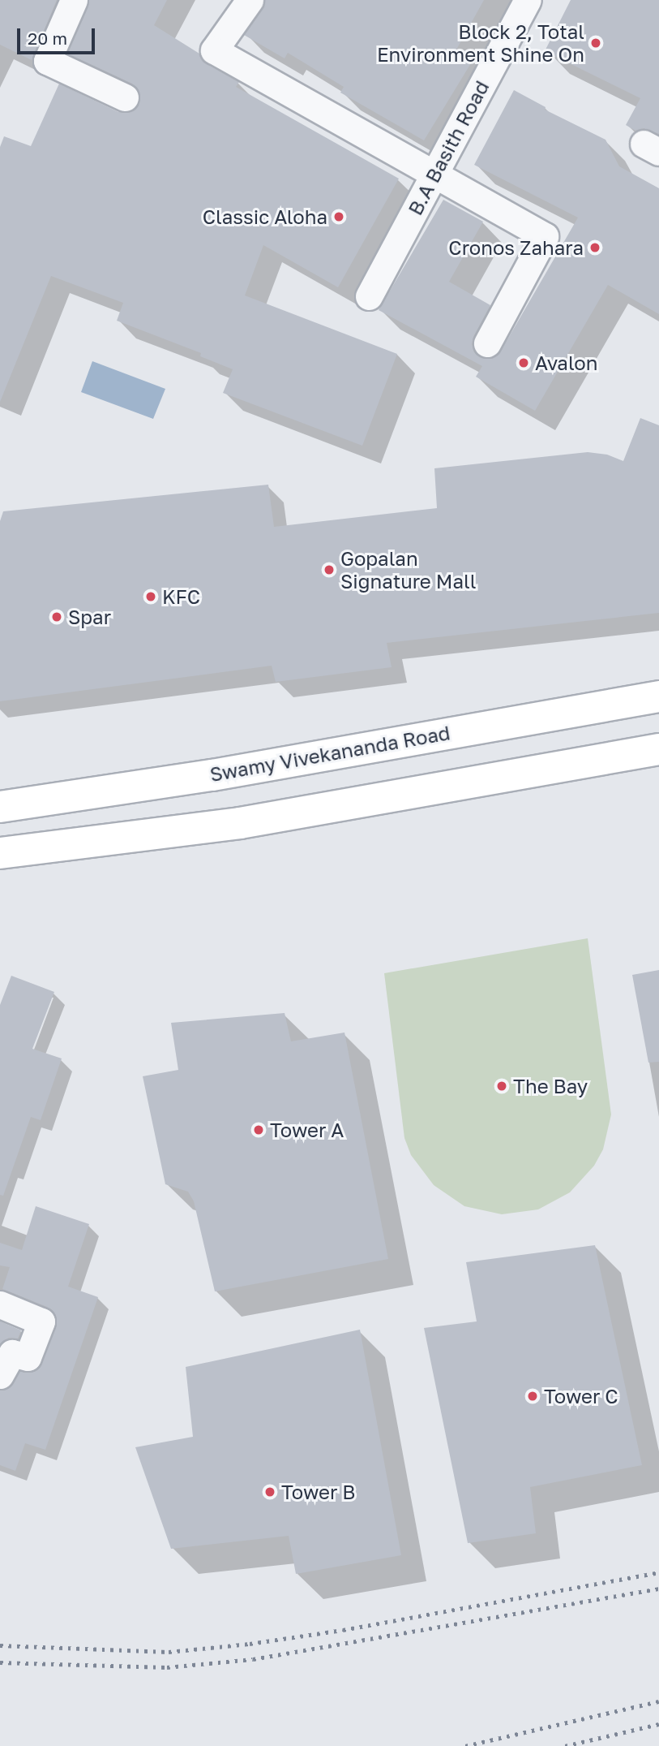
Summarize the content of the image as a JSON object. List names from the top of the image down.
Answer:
{
  "streets": {
    "main road": ["Swamy Vivekananda Road"],
    "street": ["B.A Basith Road"]
  },
  "places": [
    "Block 2, Total Environment Shine On",
    "Classic Aloha",
    "Cronos Zahara",
    "Avalon",
    "Gopalan Signature Mall",
    "KFC",
    "Spar",
    "The Bay",
    "Tower A",
    "Tower C",
    "Tower B"
  ],
  "scale_bar": "20 m"
}
